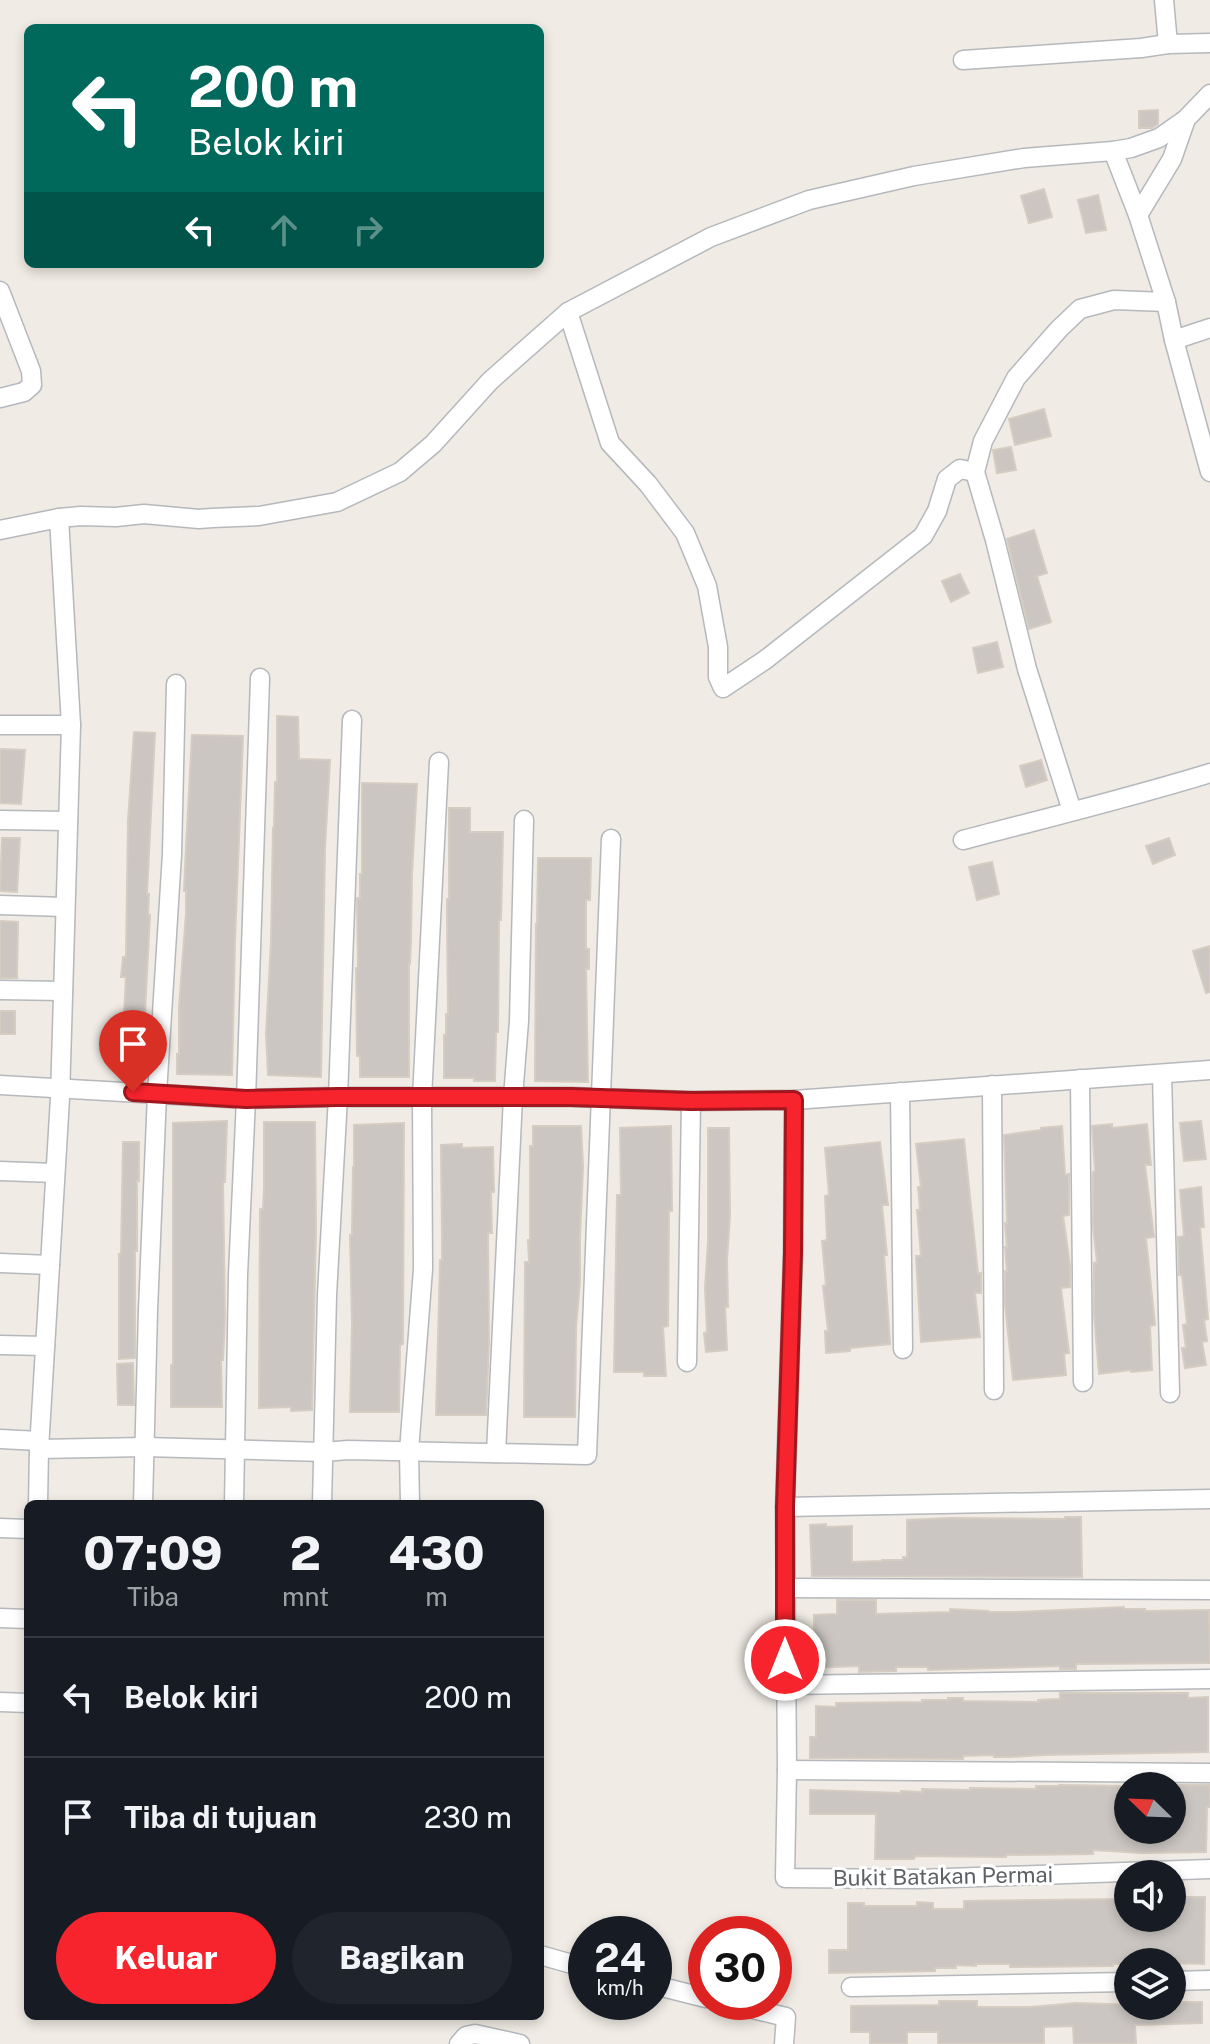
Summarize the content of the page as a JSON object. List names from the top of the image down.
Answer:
{
  "streets": {
    "street": ["Bukit Batakan Permai"]
  },
  "north": "top left",
  "page": {
    "turn": ["200 m", "Belok kiri"],
    "eta": [
      "07:09",
      "Tiba",
      "2",
      "mnt",
      "430",
      "m"
    ],
    "list": [
      {
        "name": "Belok kiri",
        "value": "200 m"
      },
      {
        "name": "Tiba di tujuan",
        "value": "230 m"
      }
    ],
    "buttons": ["Keluar", "Bagikan"],
    "speed": "24 km/h",
    "limit": "30"
  }
}
